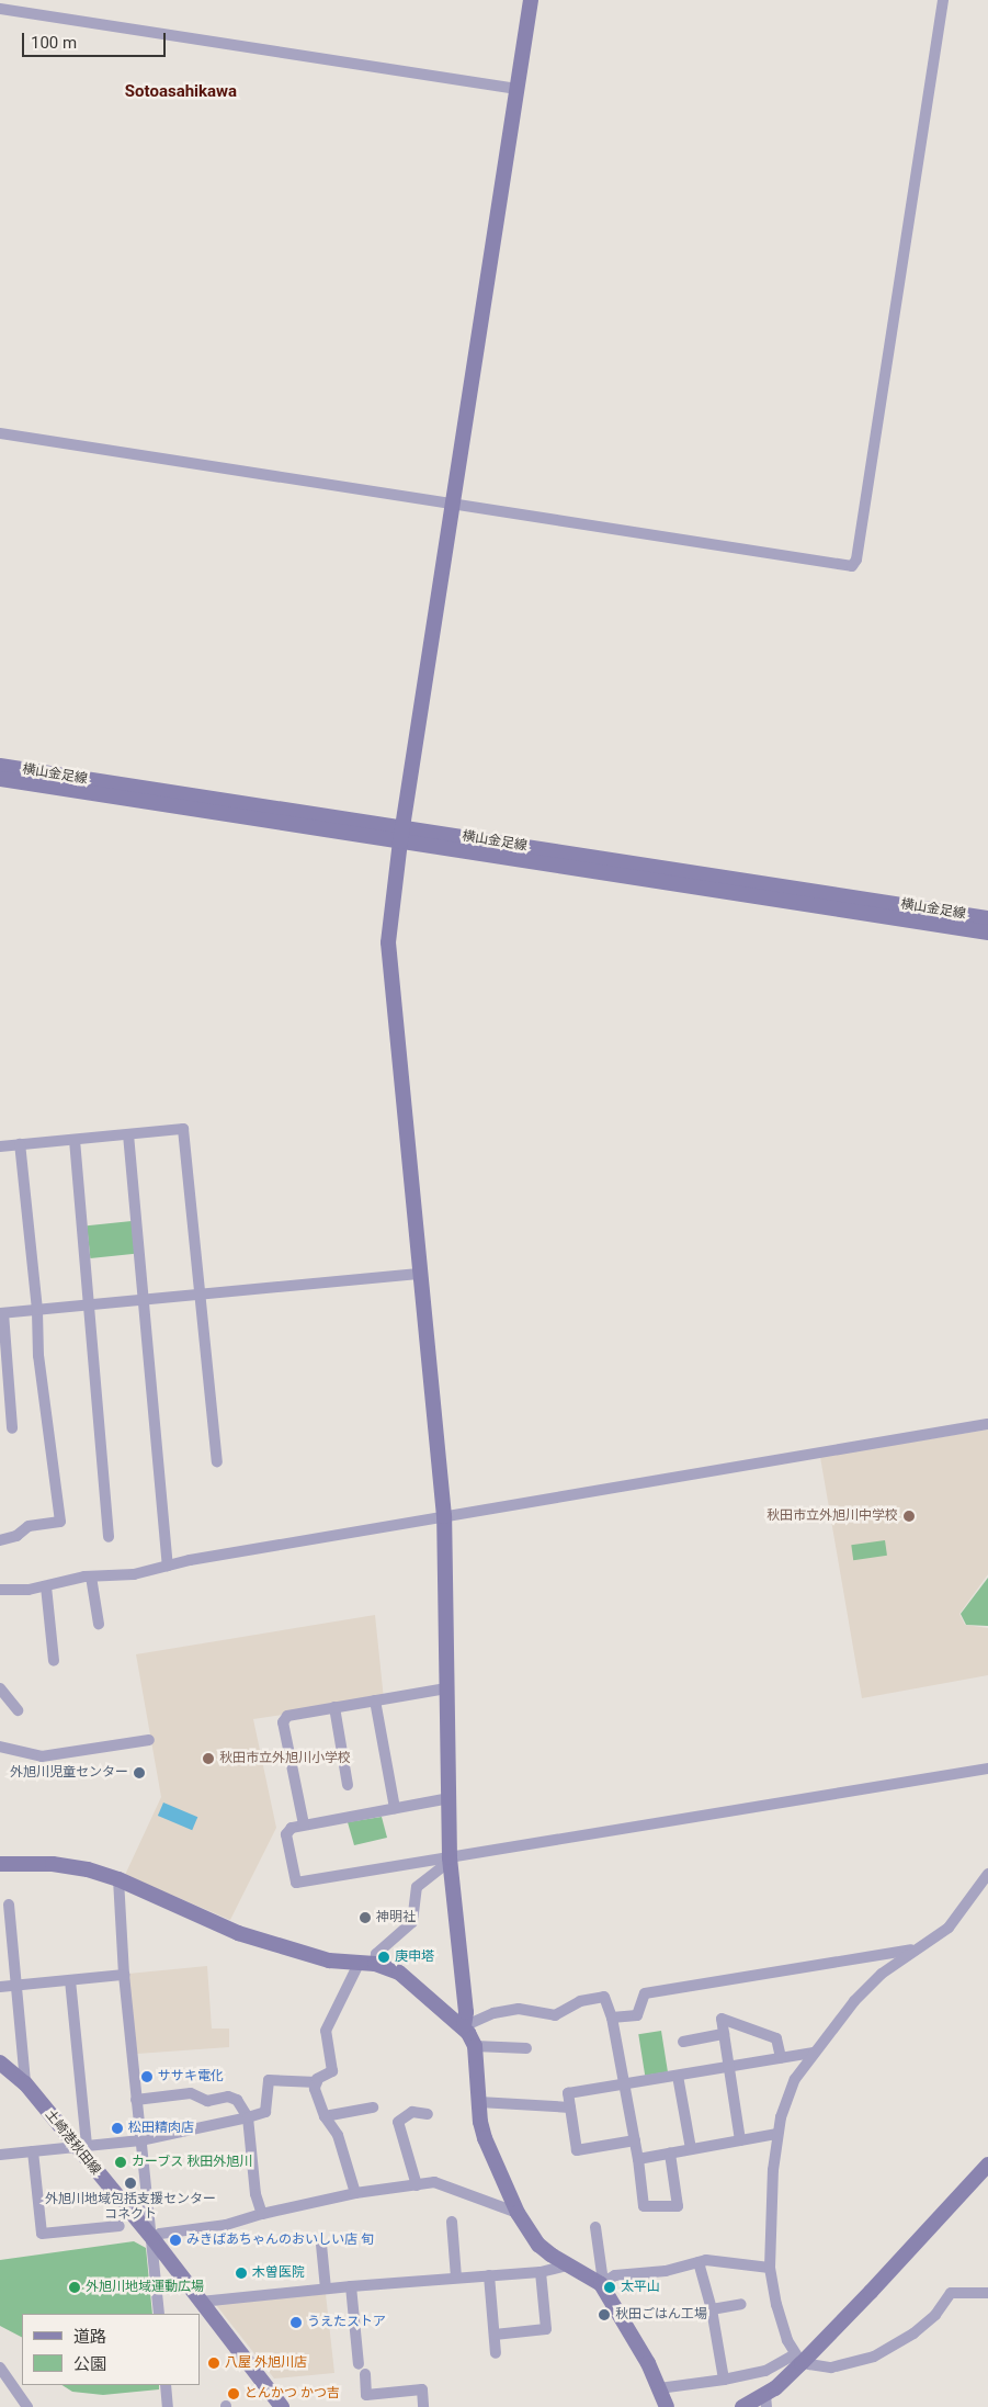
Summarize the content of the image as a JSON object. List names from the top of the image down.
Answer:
{
  "streets": {
    "street": ["横山金足線", "土崎港秋田線"]
  },
  "districts": ["Sotoasahikawa"],
  "places": [
    "秋田市立外旭川中学校",
    "秋田市立外旭川小学校",
    "外旭川児童センター",
    "神明社",
    "庚申塔",
    "ササキ電化",
    "松田精肉店",
    "カーブス 秋田外旭川",
    "外旭川地域包括支援センター コネクト",
    "みきばあちゃんのおいしい店 旬",
    "木曽医院",
    "外旭川地域運動広場",
    "太平山",
    "秋田ごはん工場",
    "うえたストア",
    "八屋 外旭川店",
    "とんかつ かつ吉"
  ],
  "legend": ["道路", "公園"],
  "scale_bar": "100 m"
}
